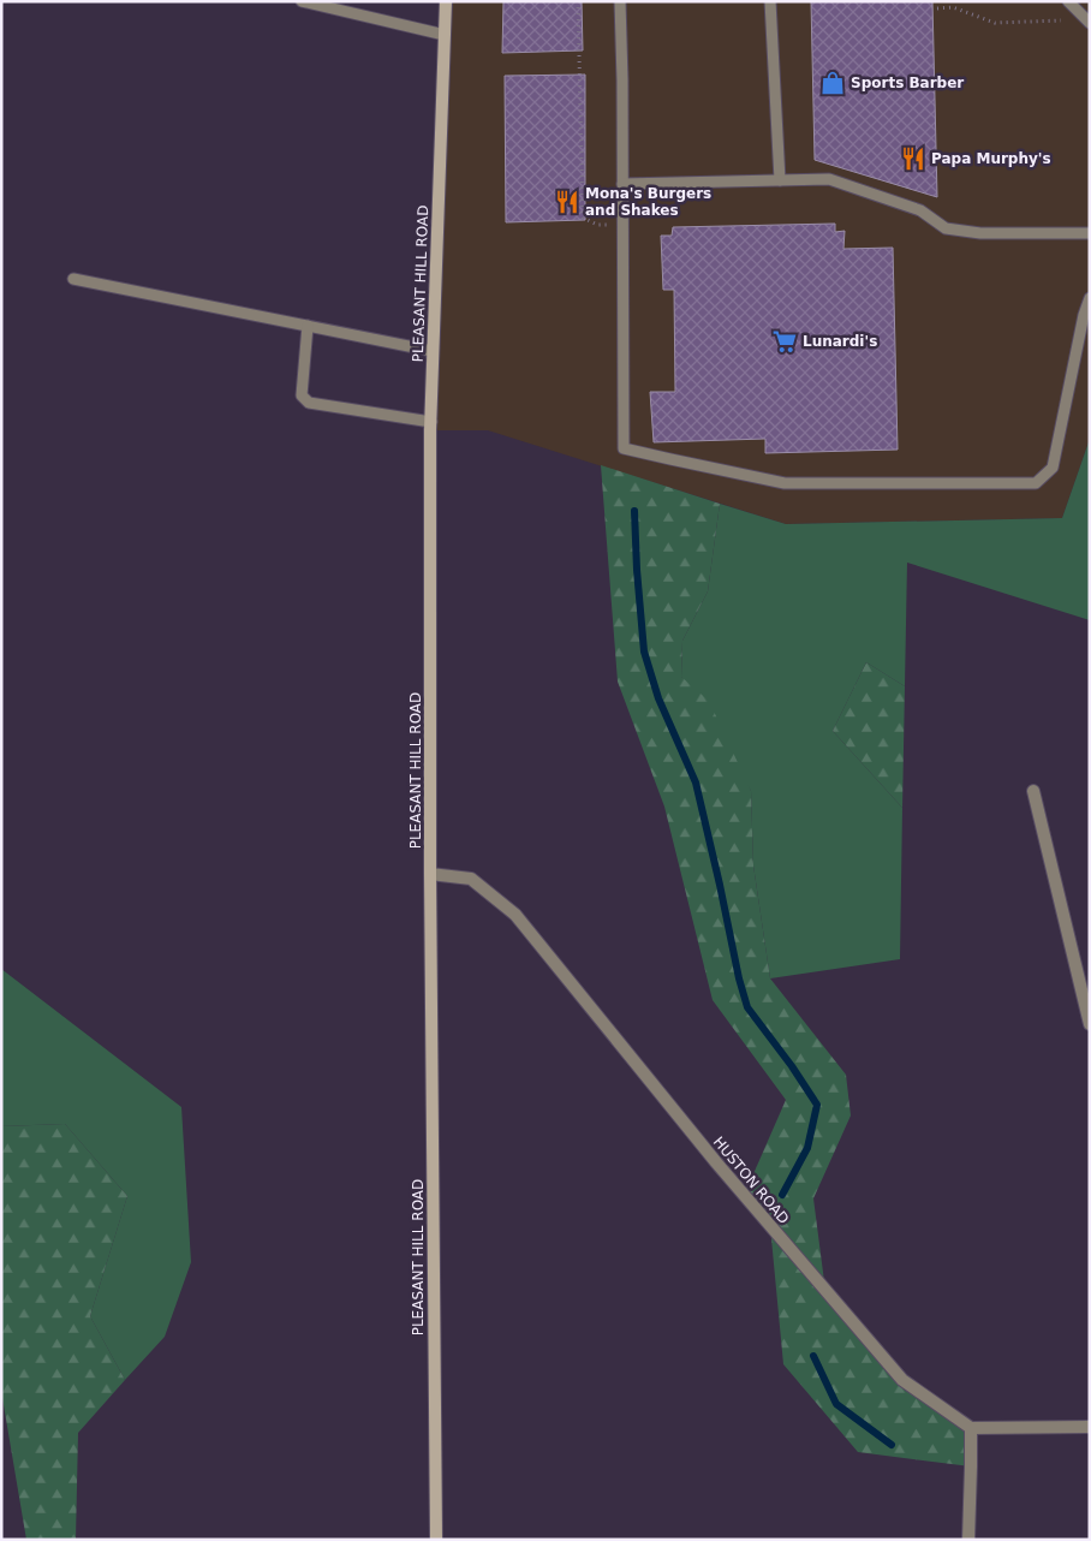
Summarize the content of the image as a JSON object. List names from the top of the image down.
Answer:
{
  "streets": {
    "main road": ["PLEASANT HILL ROAD"],
    "street": ["HUSTON ROAD"]
  },
  "crossings": [
    ["PLEASANT HILL ROAD", "HUSTON ROAD"]
  ],
  "places": {
    "shop": ["Sports Barber"],
    "restaurant": ["Papa Murphy's", "Mona's Burgers and Shakes"],
    "supermarket": ["Lunardi's"]
  }
}
